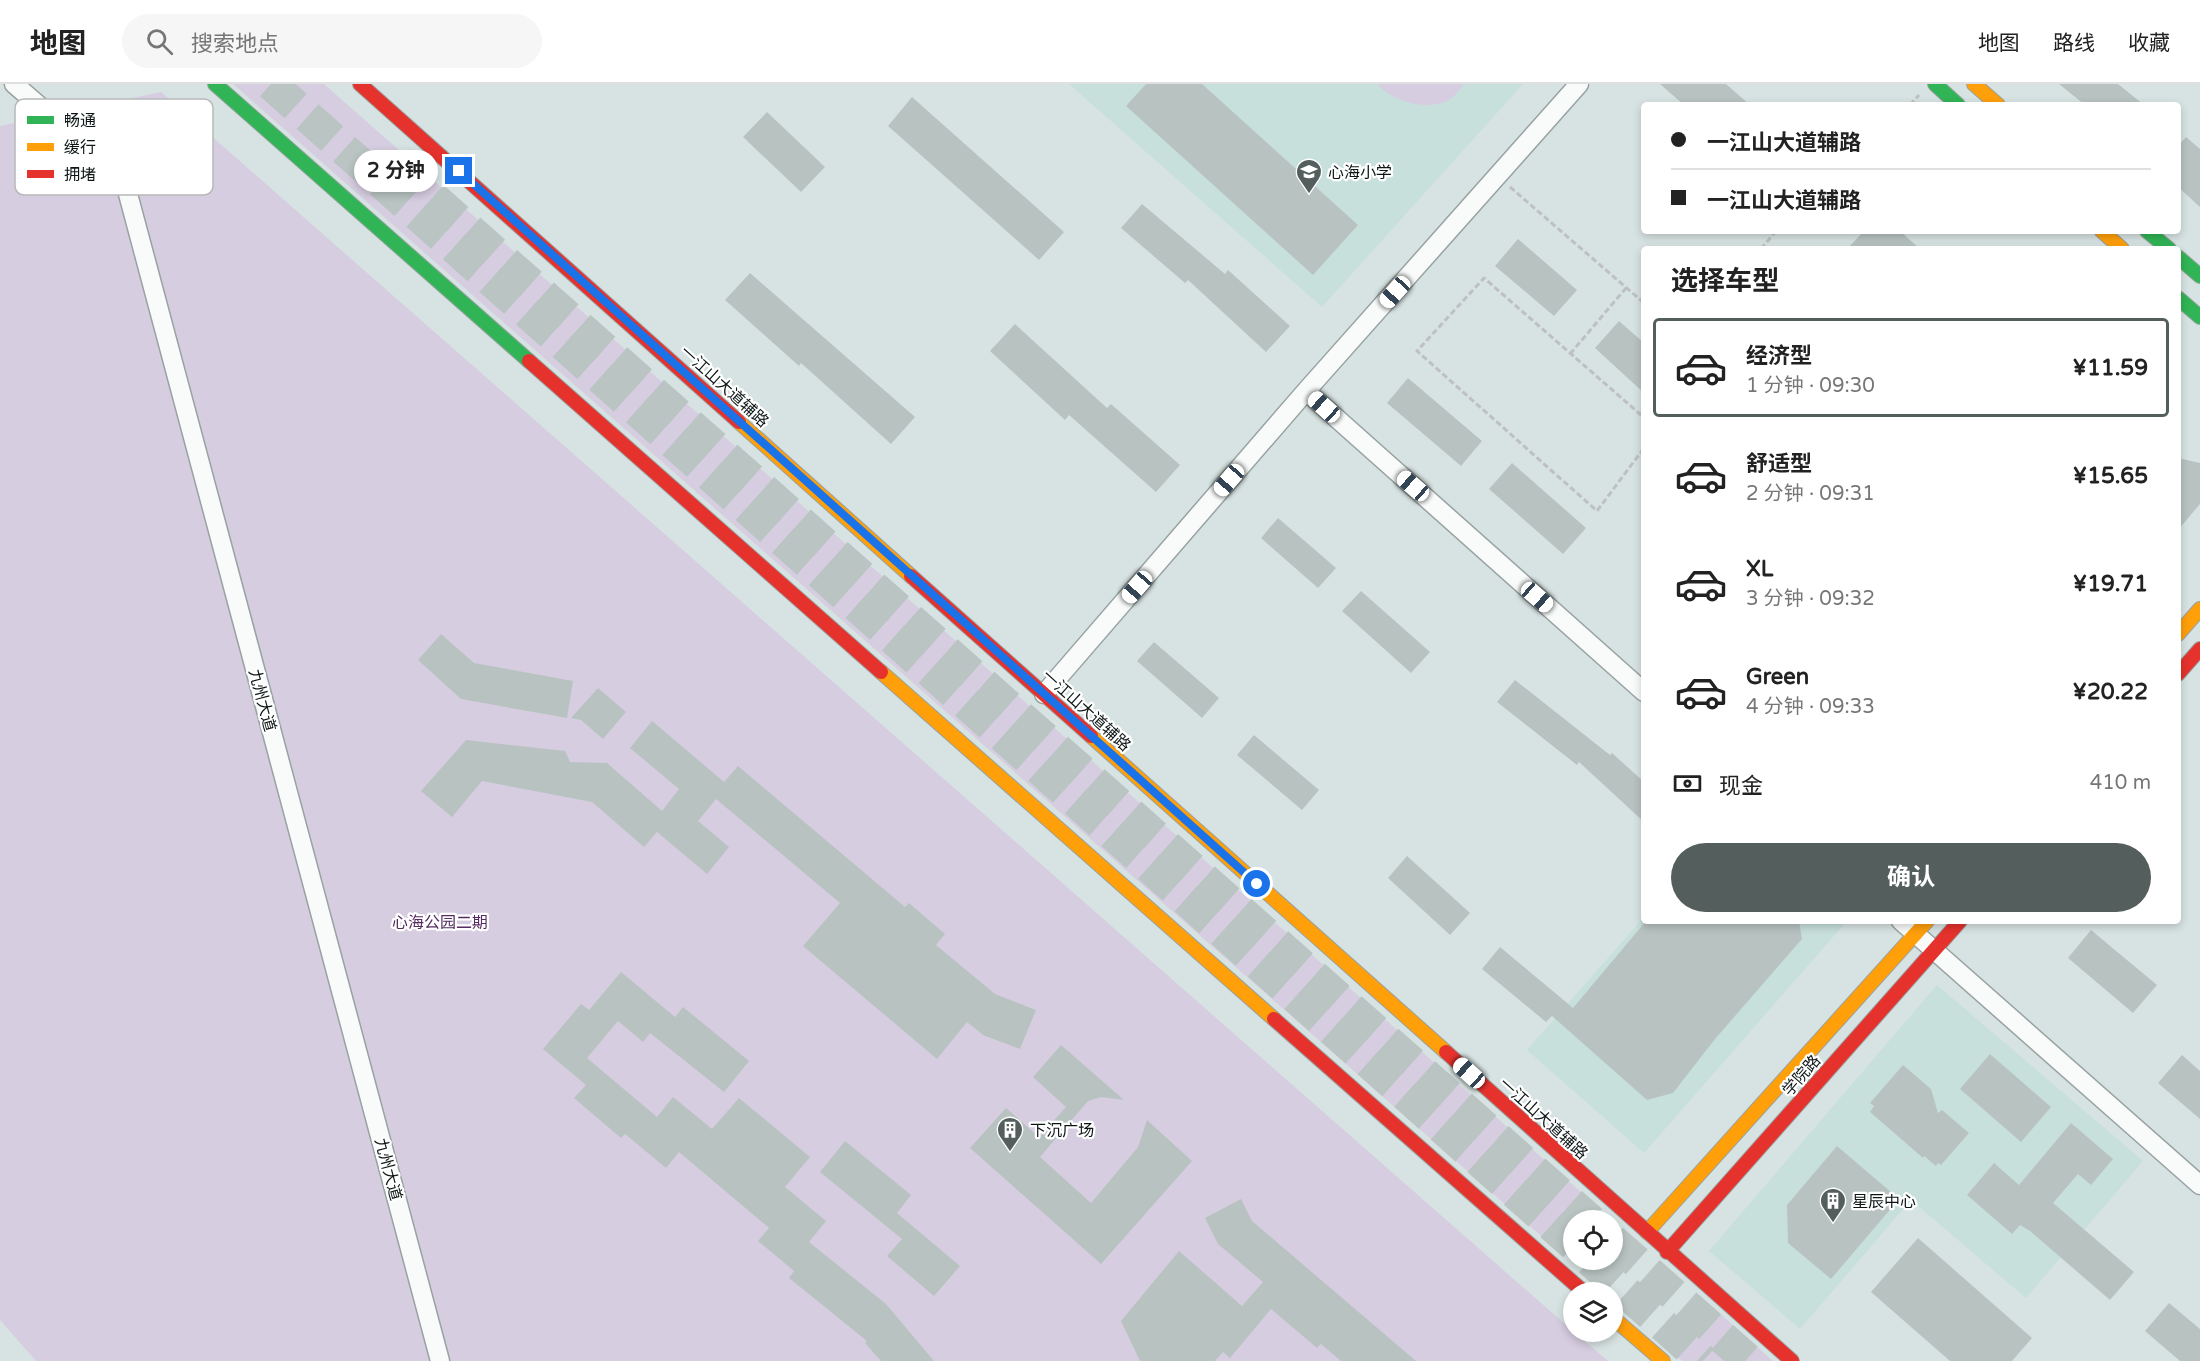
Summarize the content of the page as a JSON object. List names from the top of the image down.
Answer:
{
  "streets": {
    "main road": ["一江山大道辅路", "学院路"],
    "street": ["九州大道"]
  },
  "crossings": [
    ["一江山大道辅路", "学院路"]
  ],
  "parks": ["心海公园二期"],
  "places": {
    "school or university": ["心海小学"],
    "building": ["下沉广场", "星辰中心"]
  },
  "legend": ["畅通", "缓行", "拥堵"],
  "page": {
    "header": "地图",
    "search": "搜索地点",
    "nav": ["地图", "路线", "收藏"],
    "banner": ["一江山大道辅路", "一江山大道辅路"],
    "bubble": "2 分钟",
    "heading": "选择车型",
    "list": [
      {
        "name": "经济型",
        "note": "1 分钟 · 09:30",
        "value": "¥11.59"
      },
      {
        "name": "舒适型",
        "note": "2 分钟 · 09:31",
        "value": "¥15.65"
      },
      {
        "name": "XL",
        "note": "3 分钟 · 09:32",
        "value": "¥19.71"
      },
      {
        "name": "Green",
        "note": "4 分钟 · 09:33",
        "value": "¥20.22"
      }
    ],
    "pay": ["现金", "410 m"],
    "buttons": "确认"
  }
}
